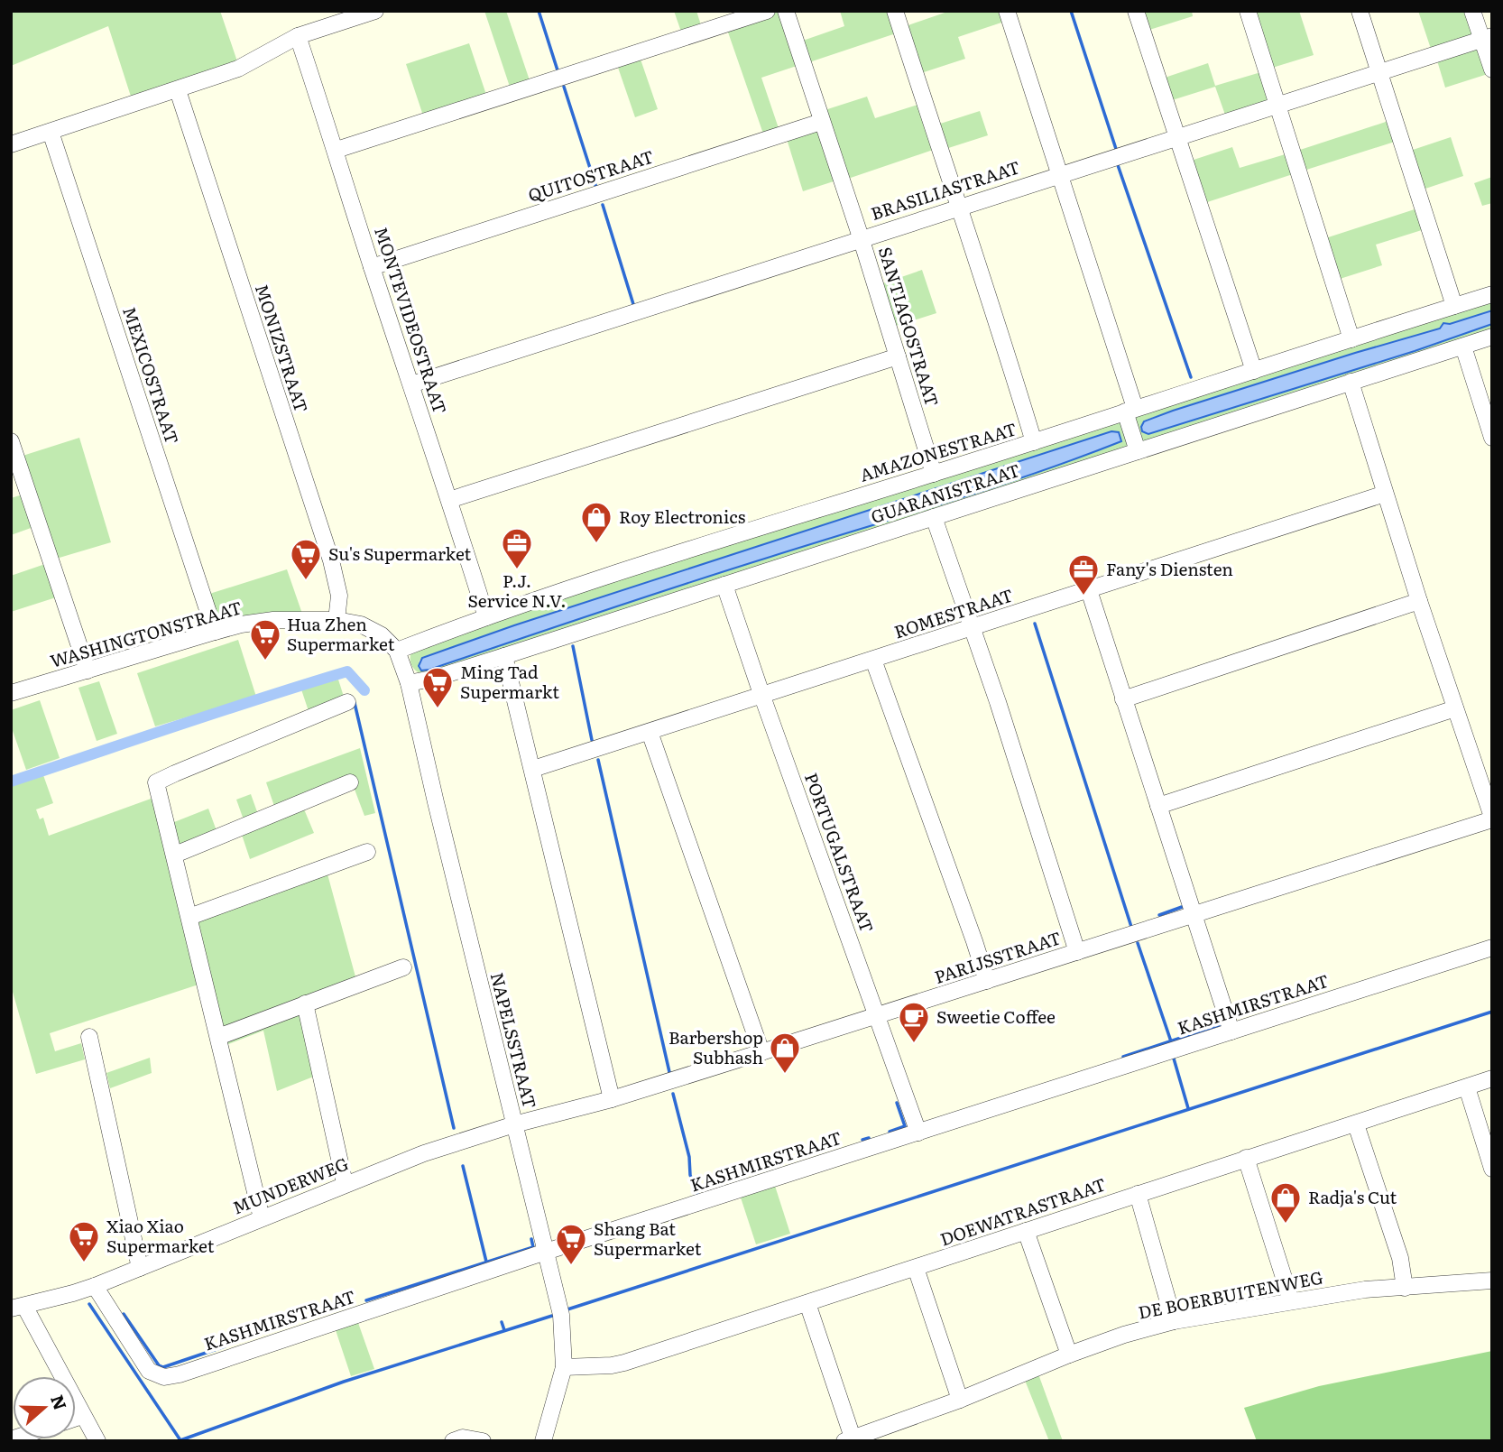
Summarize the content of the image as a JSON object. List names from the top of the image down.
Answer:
{
  "streets": {
    "street": [
      "QUITOSTRAAT",
      "BRASILIASTRAAT",
      "MONTEVIDEOSTRAAT",
      "SANTIAGOSTRAAT",
      "MONIZSTRAAT",
      "MEXICOSTRAAT",
      "AMAZONESTRAAT",
      "GUARANISTRAAT",
      "ROMESTRAAT",
      "WASHINGTONSTRAAT",
      "PORTUGALSTRAAT",
      "PARIJSSTRAAT",
      "KASHMIRSTRAAT",
      "NAPELSSTRAAT",
      "MUNDERWEG",
      "DOEWATRASTRAAT",
      "DE BOERBUITENWEG"
    ]
  },
  "crossings": [
    ["QUITOSTRAAT", "MONTEVIDEOSTRAAT"],
    ["QUITOSTRAAT", "SANTIAGOSTRAAT"],
    ["BRASILIASTRAAT", "MONTEVIDEOSTRAAT"],
    ["BRASILIASTRAAT", "SANTIAGOSTRAAT"],
    ["MONTEVIDEOSTRAAT", "AMAZONESTRAAT"],
    ["SANTIAGOSTRAAT", "AMAZONESTRAAT"],
    ["MONIZSTRAAT", "WASHINGTONSTRAAT"],
    ["MEXICOSTRAAT", "WASHINGTONSTRAAT"],
    ["AMAZONESTRAAT", "WASHINGTONSTRAAT"],
    ["AMAZONESTRAAT", "NAPELSSTRAAT"],
    ["GUARANISTRAAT", "PORTUGALSTRAAT"],
    ["GUARANISTRAAT", "NAPELSSTRAAT"],
    ["ROMESTRAAT", "PORTUGALSTRAAT"],
    ["WASHINGTONSTRAAT", "NAPELSSTRAAT"],
    ["PORTUGALSTRAAT", "PARIJSSTRAAT"],
    ["PORTUGALSTRAAT", "KASHMIRSTRAAT"],
    ["PARIJSSTRAAT", "NAPELSSTRAAT"],
    ["PARIJSSTRAAT", "MUNDERWEG"],
    ["KASHMIRSTRAAT", "NAPELSSTRAAT"],
    ["KASHMIRSTRAAT", "MUNDERWEG"],
    ["NAPELSSTRAAT", "MUNDERWEG"],
    ["NAPELSSTRAAT", "DOEWATRASTRAAT"]
  ],
  "places": {
    "shop": ["Roy Electronics", "Barbershop Subhash", "Radja's Cut"],
    "office": ["P.J. Service N.V.", "Fany's Diensten"],
    "supermarket": [
      "Su's Supermarket",
      "Hua Zhen Supermarket",
      "Ming Tad Supermarkt",
      "Xiao Xiao Supermarket",
      "Shang Bat Supermarket"
    ],
    "cafe": ["Sweetie Coffee"]
  },
  "north": "right"
}
